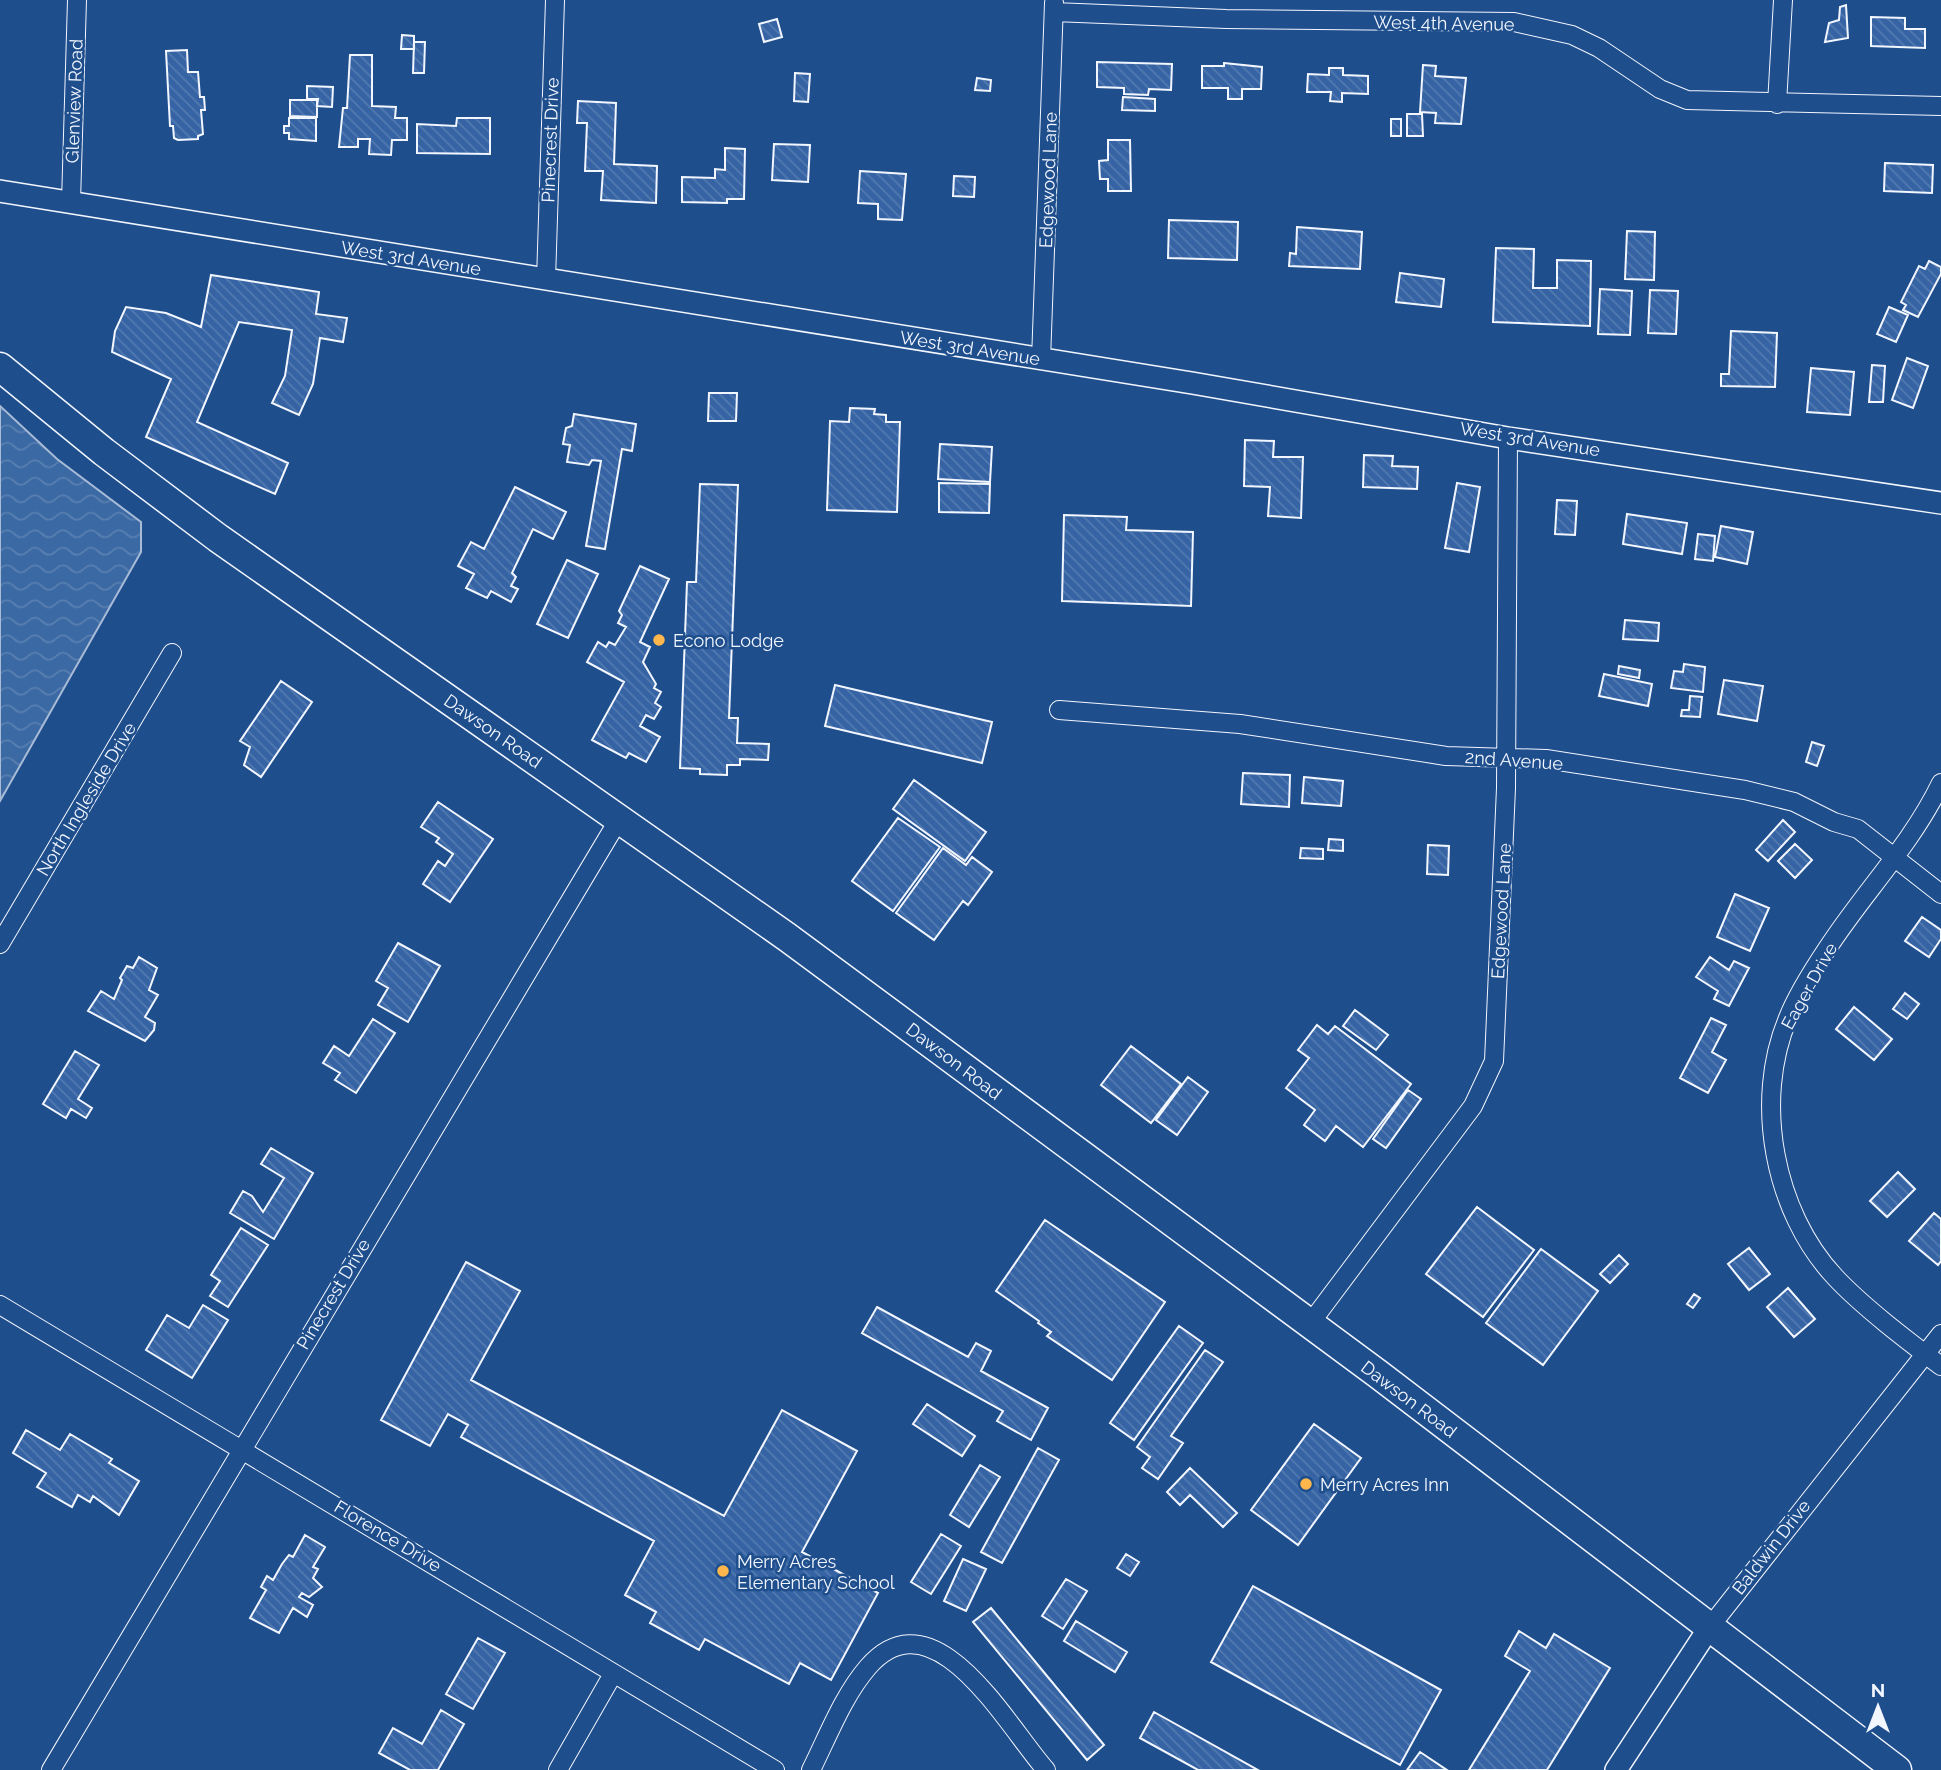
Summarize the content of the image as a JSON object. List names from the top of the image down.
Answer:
{
  "streets": {
    "main road": ["Dawson Road"],
    "street": [
      "West 4th Avenue",
      "Glenview Road",
      "Pinecrest Drive",
      "Edgewood Lane",
      "West 3rd Avenue",
      "2nd Avenue",
      "North Ingleside Drive",
      "Eager Drive",
      "Florence Drive",
      "Baldwin Drive"
    ]
  },
  "crossings": [
    ["West 4th Avenue", "Edgewood Lane"],
    ["Glenview Road", "West 3rd Avenue"],
    ["Pinecrest Drive", "West 3rd Avenue"],
    ["Pinecrest Drive", "Dawson Road"],
    ["Pinecrest Drive", "Florence Drive"],
    ["Edgewood Lane", "West 3rd Avenue"],
    ["Edgewood Lane", "Dawson Road"],
    ["Edgewood Lane", "2nd Avenue"],
    ["Dawson Road", "Baldwin Drive"],
    ["2nd Avenue", "Eager Drive"],
    ["Eager Drive", "Baldwin Drive"]
  ],
  "places": ["Econo Lodge", "Merry Acres Inn", "Merry Acres Elementary School"],
  "north": "top"
}
